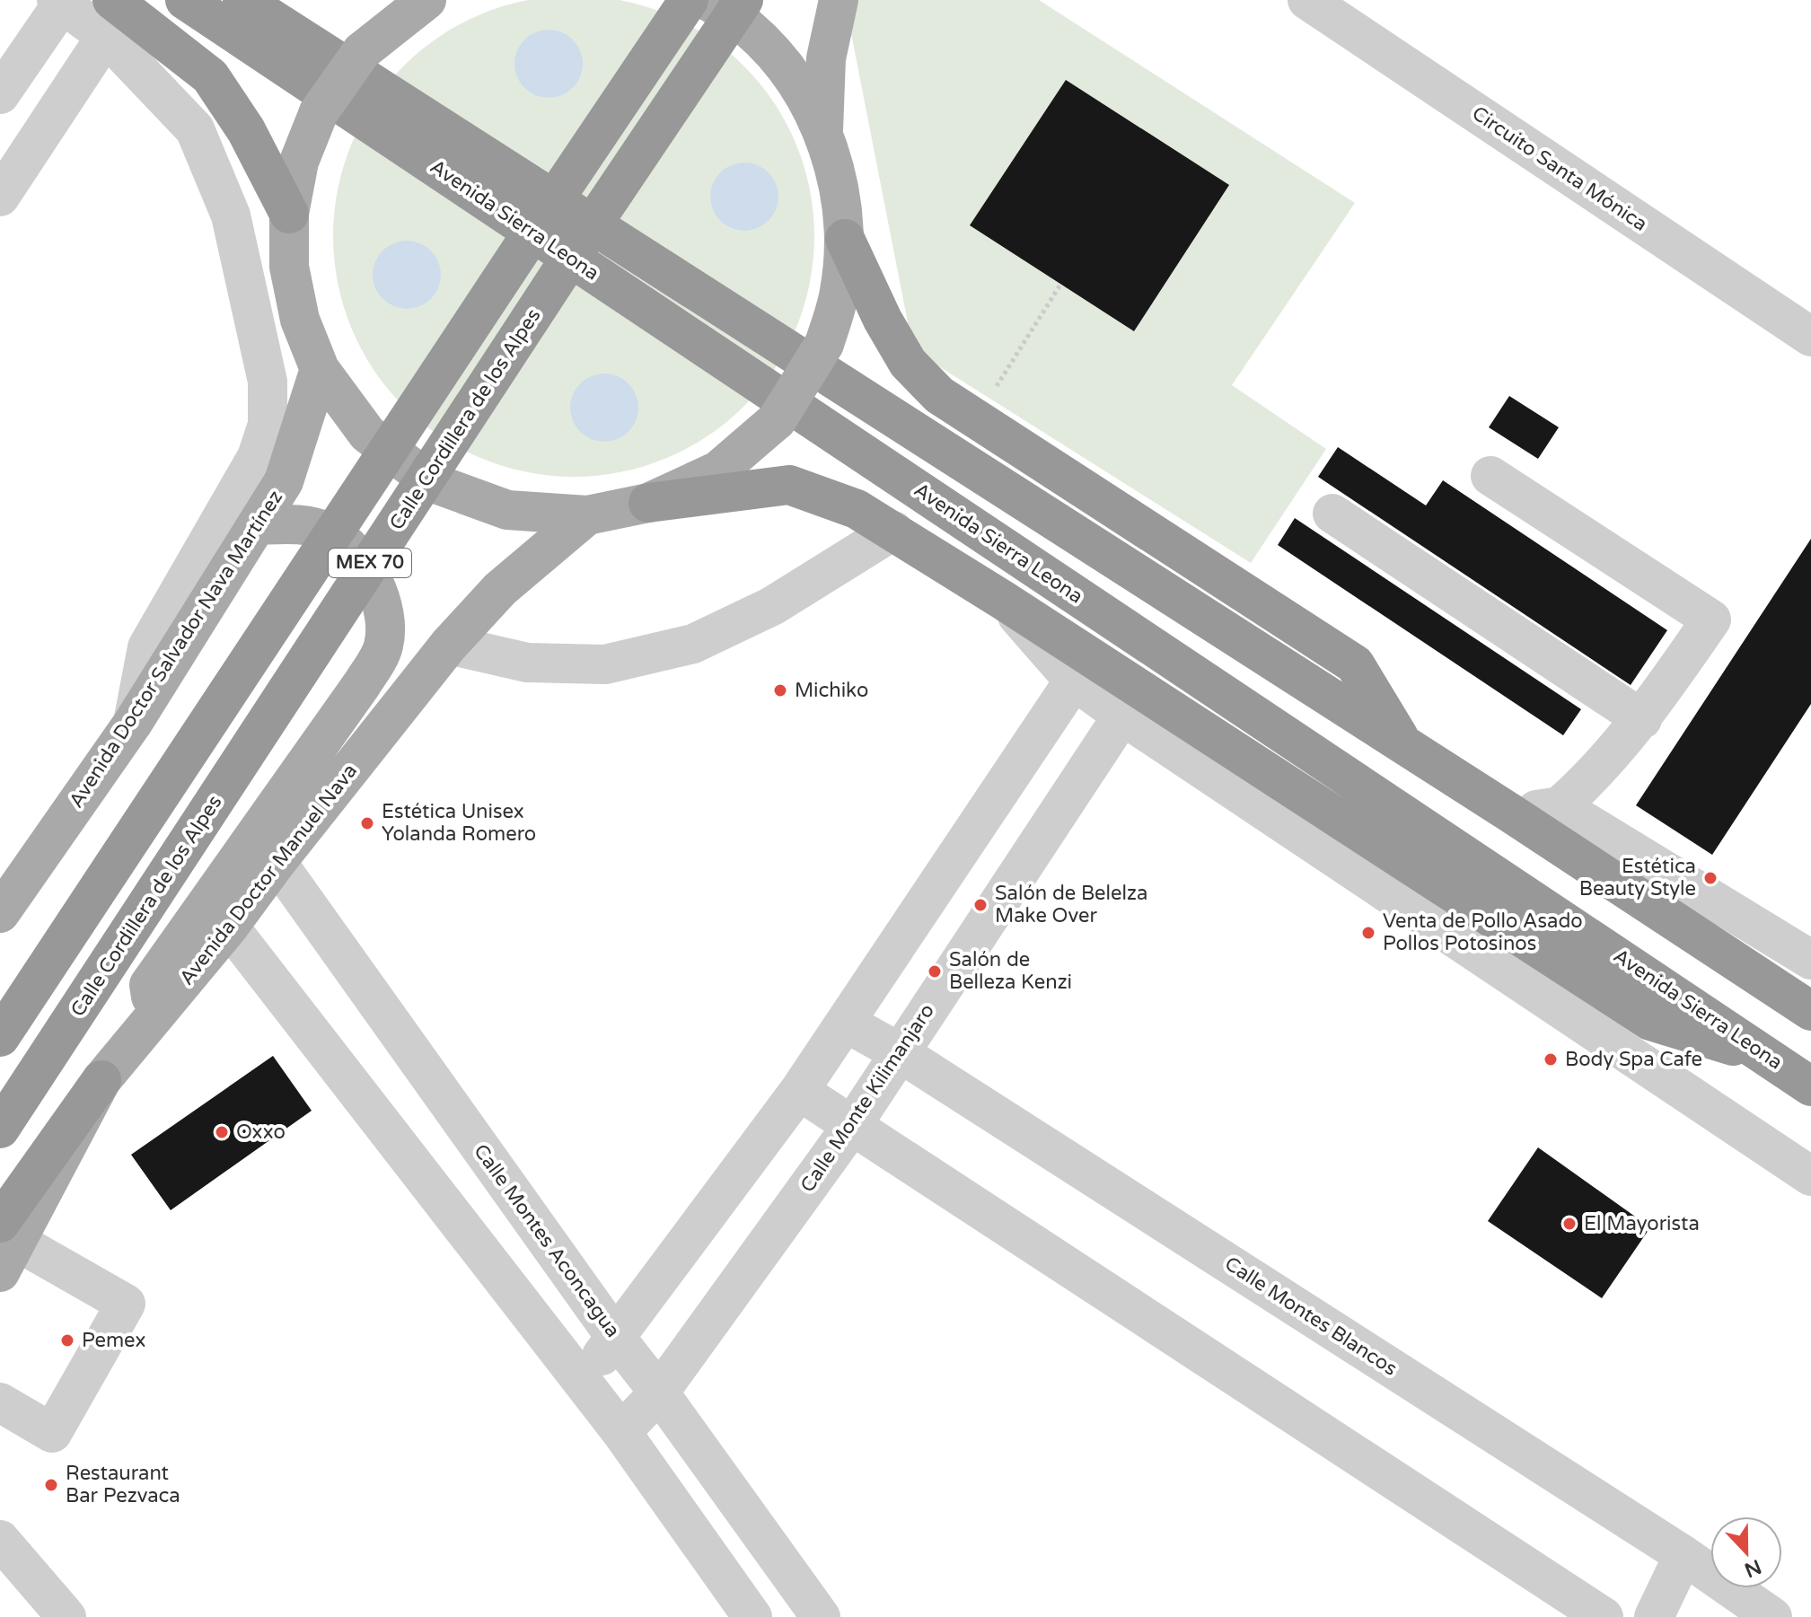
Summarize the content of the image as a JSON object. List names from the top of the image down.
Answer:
{
  "streets": {
    "highway": ["Avenida Sierra Leona", "Calle Cordillera de los Alpes", "MEX 70"],
    "main road": ["Avenida Doctor Salvador Nava Martínez", "Avenida Doctor Manuel Nava"],
    "street": [
      "Circuito Santa Mónica",
      "Calle Monte Kilimanjaro",
      "Calle Montes Aconcagua",
      "Calle Montes Blancos"
    ]
  },
  "crossings": [
    ["Avenida Doctor Manuel Nava", "Calle Montes Aconcagua"],
    ["Calle Monte Kilimanjaro", "Calle Montes Aconcagua"],
    ["Calle Monte Kilimanjaro", "Calle Montes Blancos"]
  ],
  "places": [
    "Michiko",
    "Estética Unisex Yolanda Romero",
    "Estética Beauty Style",
    "Salón de Belelza Make Over",
    "Venta de Pollo Asado Pollos Potosinos",
    "Salón de Belleza Kenzi",
    "Body Spa Cafe",
    "Oxxo",
    "El Mayorista",
    "Pemex",
    "Restaurant Bar Pezvaca"
  ],
  "north": "bottom"
}
